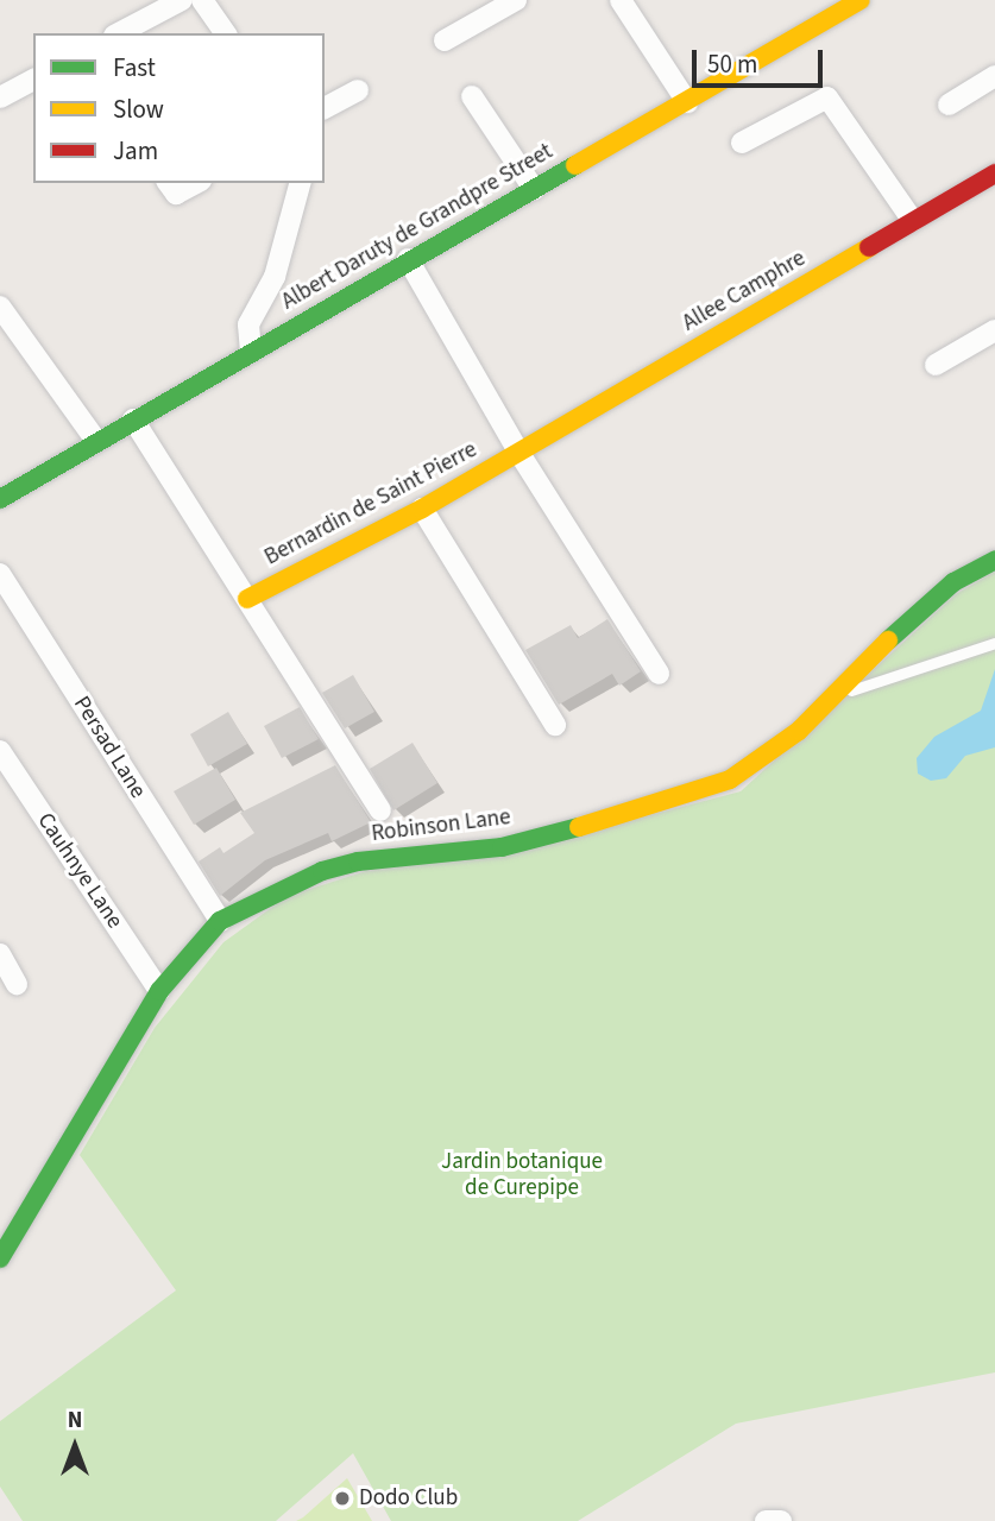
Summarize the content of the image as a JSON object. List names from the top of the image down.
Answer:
{
  "streets": {
    "street": [
      "Albert Daruty de Grandpre Street",
      "Allee Camphre",
      "Bernardin de Saint Pierre",
      "Persad Lane",
      "Robinson Lane",
      "Cauhnye Lane"
    ]
  },
  "crossings": [
    ["Allee Camphre", "Bernardin de Saint Pierre"],
    ["Persad Lane", "Robinson Lane"],
    ["Robinson Lane", "Cauhnye Lane"]
  ],
  "parks": ["Jardin botanique de Curepipe"],
  "places": ["Dodo Club"],
  "legend": ["Fast", "Slow", "Jam"],
  "scale_bar": "50 m",
  "north": "top"
}
